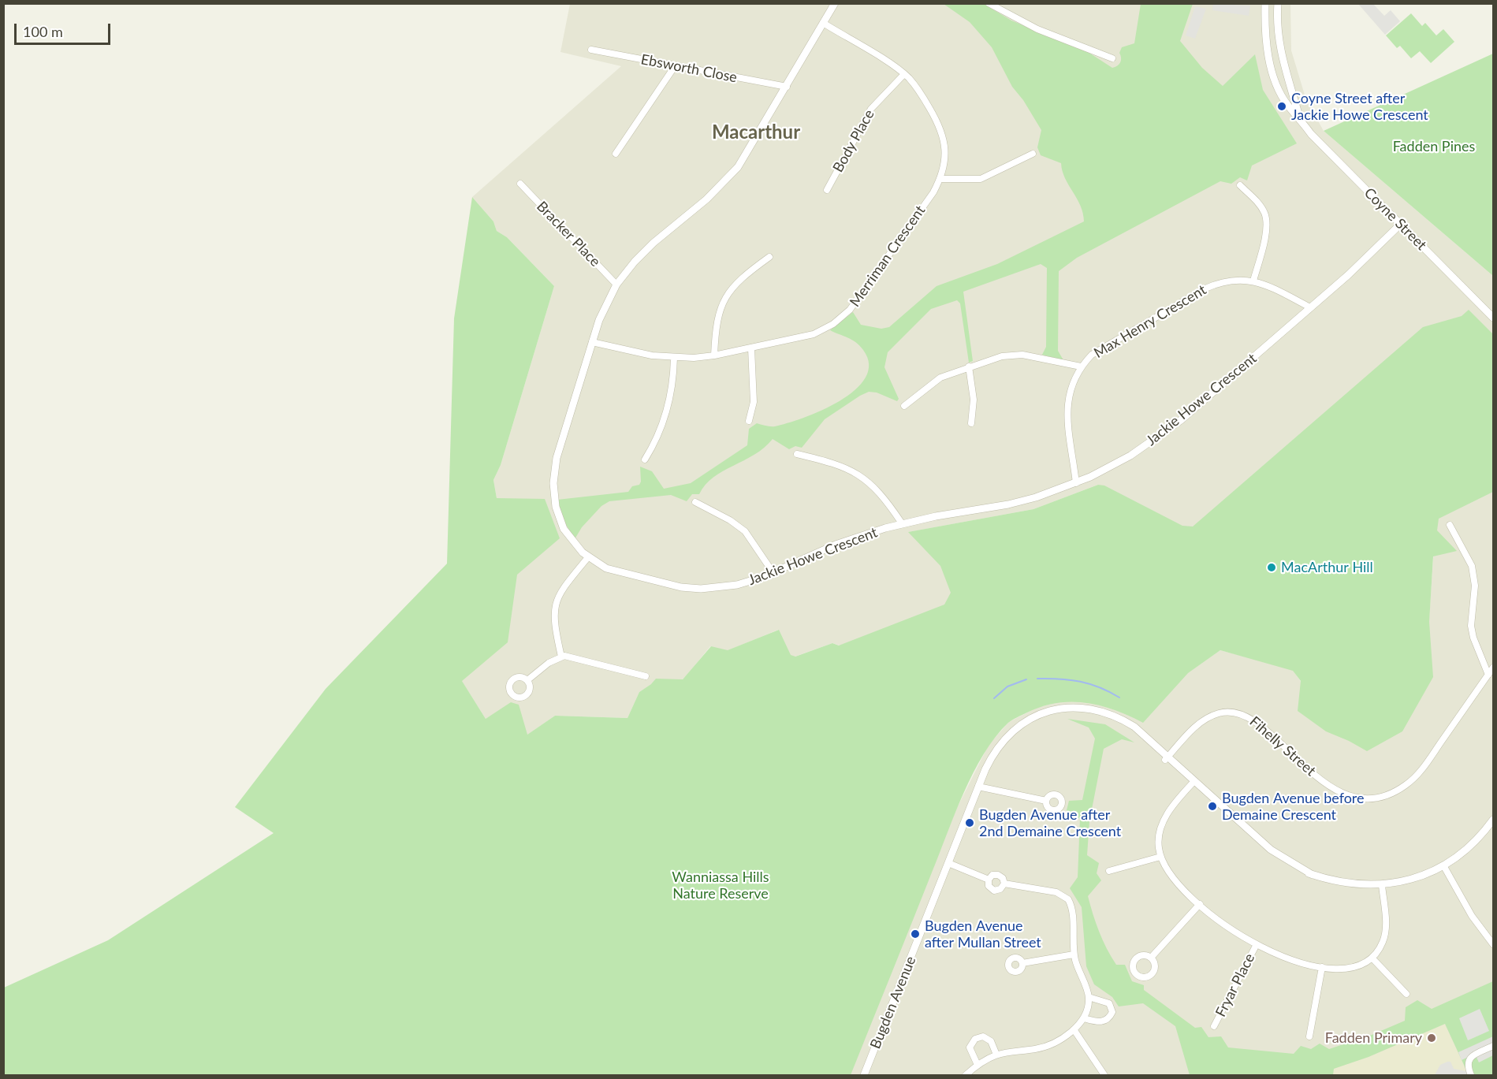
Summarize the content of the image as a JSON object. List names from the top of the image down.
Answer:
{
  "streets": {
    "street": [
      "Ebsworth Close",
      "Body Place",
      "Coyne Street",
      "Bracker Place",
      "Merriman Crescent",
      "Max Henry Crescent",
      "Jackie Howe Crescent",
      "Fihelly Street",
      "Fryar Place",
      "Bugden Avenue"
    ]
  },
  "crossings": [
    ["Ebsworth Close", "Jackie Howe Crescent"],
    ["Body Place", "Merriman Crescent"],
    ["Coyne Street", "Jackie Howe Crescent"],
    ["Bracker Place", "Jackie Howe Crescent"],
    ["Merriman Crescent", "Jackie Howe Crescent"],
    ["Max Henry Crescent", "Jackie Howe Crescent"],
    ["Fihelly Street", "Bugden Avenue"]
  ],
  "districts": ["Macarthur"],
  "parks": ["Fadden Pines", "Wanniassa Hills Nature Reserve"],
  "places": [
    "Coyne Street after Jackie Howe Crescent",
    "MacArthur Hill",
    "Bugden Avenue before Demaine Crescent",
    "Bugden Avenue after 2nd Demaine Crescent",
    "Bugden Avenue after Mullan Street",
    "Fadden Primary"
  ],
  "scale_bar": "100 m"
}
